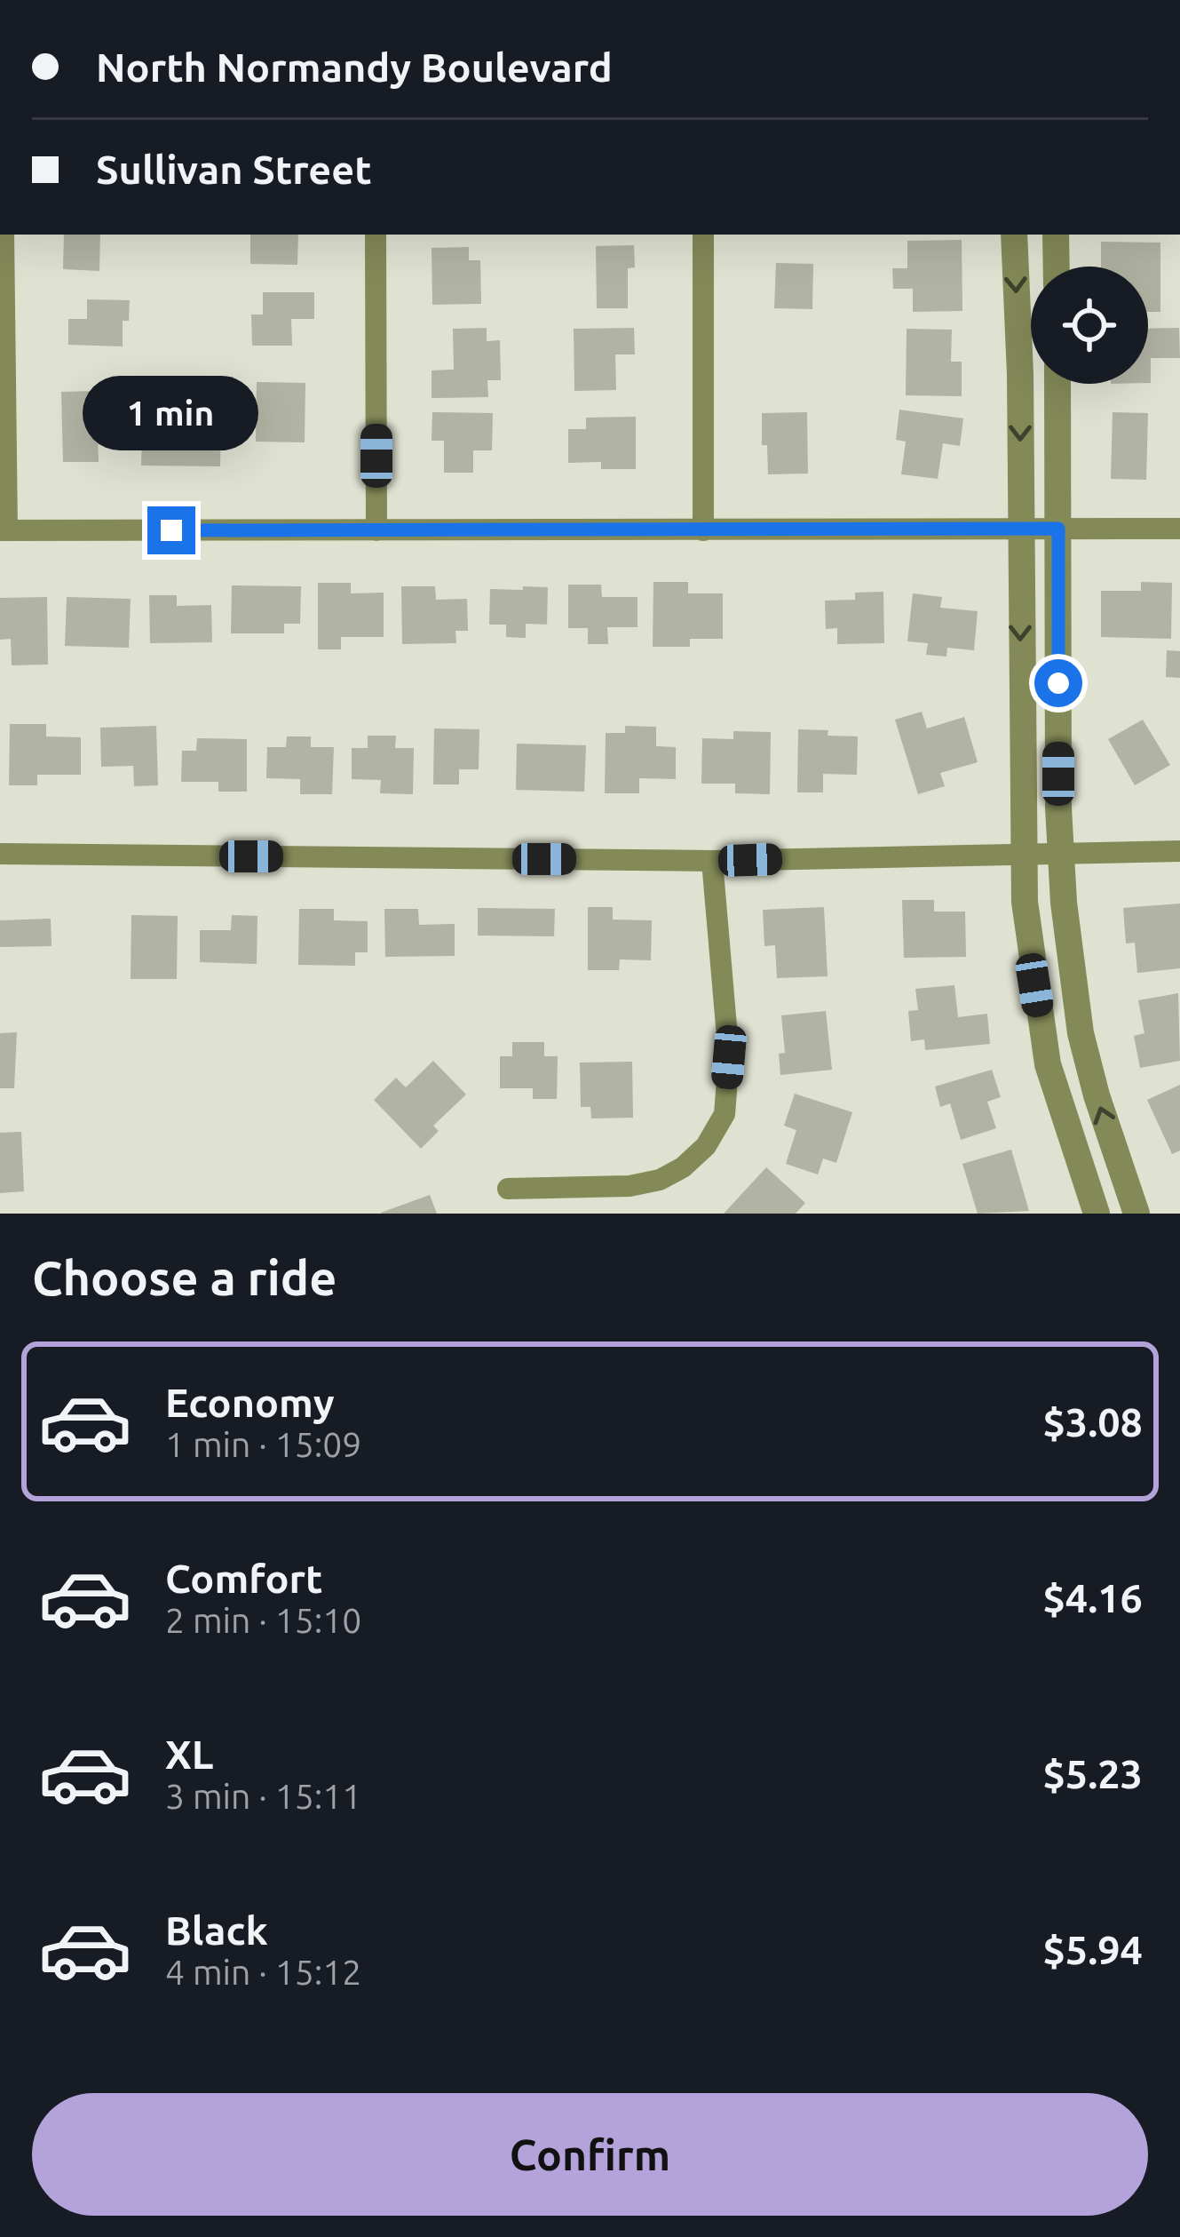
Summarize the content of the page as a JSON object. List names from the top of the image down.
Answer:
{
  "page": {
    "banner": ["North Normandy Boulevard", "Sullivan Street"],
    "bubble": "1 min",
    "heading": "Choose a ride",
    "list": [
      {
        "name": "Economy",
        "note": "1 min · 15:09",
        "value": "$3.08"
      },
      {
        "name": "Comfort",
        "note": "2 min · 15:10",
        "value": "$4.16"
      },
      {
        "name": "XL",
        "note": "3 min · 15:11",
        "value": "$5.23"
      },
      {
        "name": "Black",
        "note": "4 min · 15:12",
        "value": "$5.94"
      }
    ],
    "buttons": "Confirm"
  }
}
